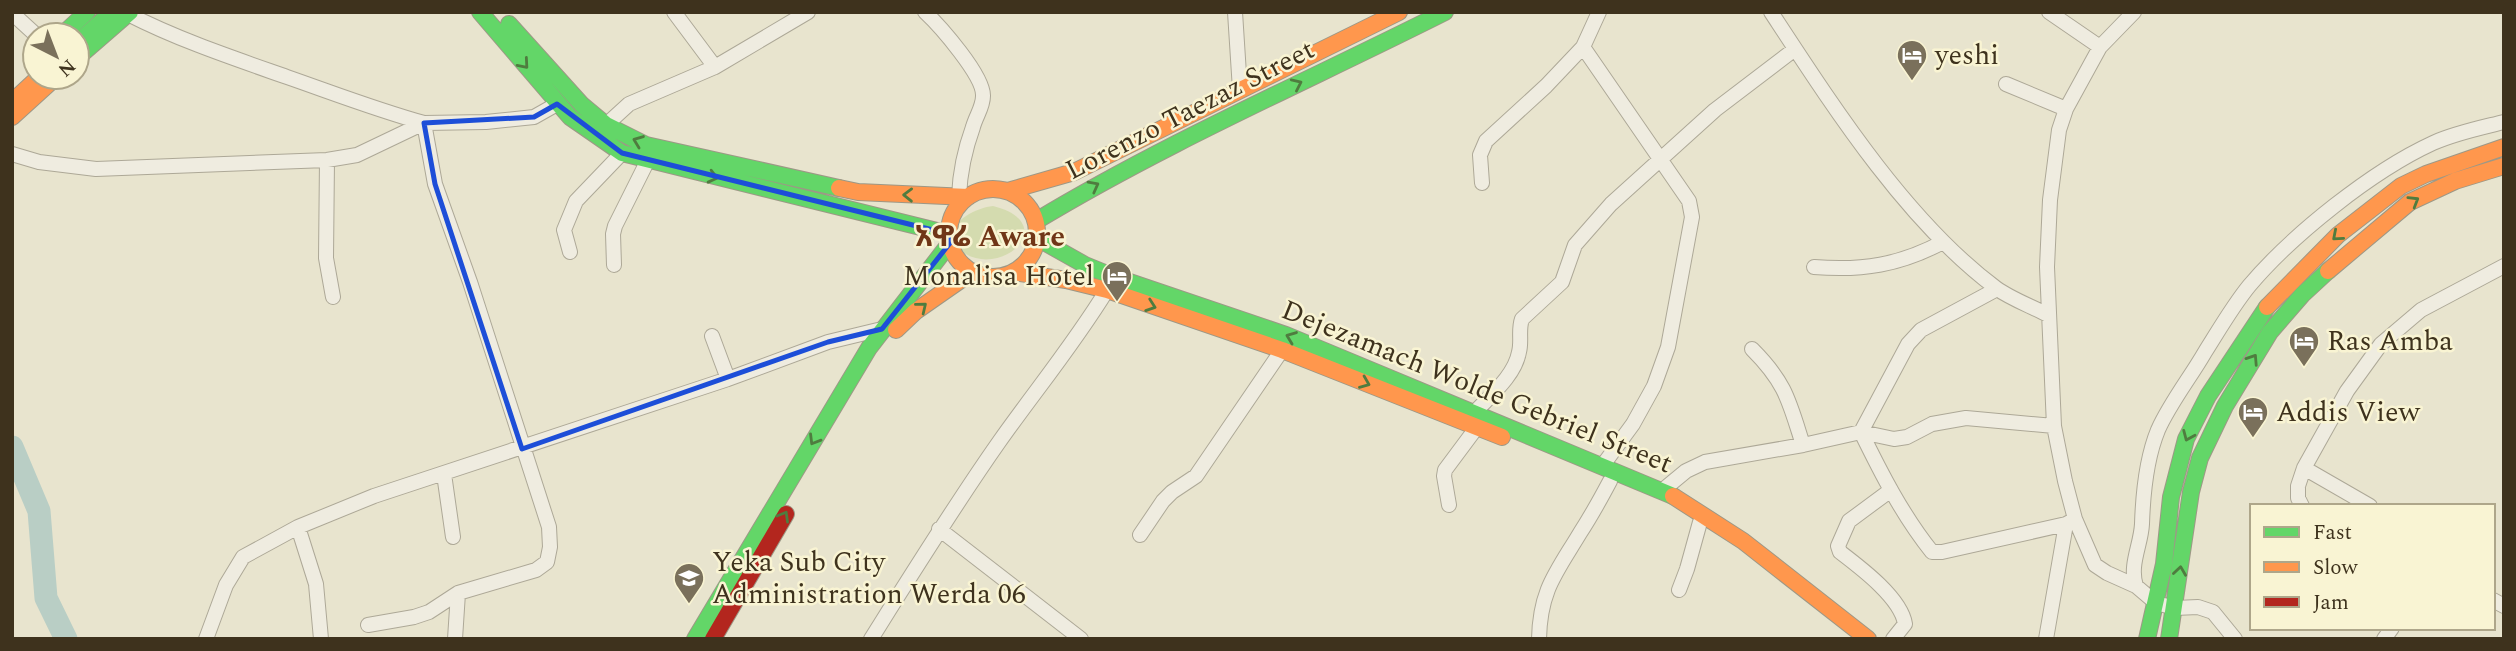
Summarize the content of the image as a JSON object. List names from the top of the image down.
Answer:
{
  "streets": {
    "main road": ["Lorenzo Taezaz Street", "Dejezamach Wolde Gebriel Street"]
  },
  "crossings": [
    ["Lorenzo Taezaz Street", "Dejezamach Wolde Gebriel Street"]
  ],
  "districts": ["አዋሬ Aware"],
  "places": {
    "hotel": [
      "yeshi",
      "Monalisa Hotel",
      "Ras Amba",
      "Addis View"
    ],
    "school or university": ["Yeka Sub City Administration Werda 06"]
  },
  "legend": ["Fast", "Slow", "Jam"],
  "north": "bottom right"
}
